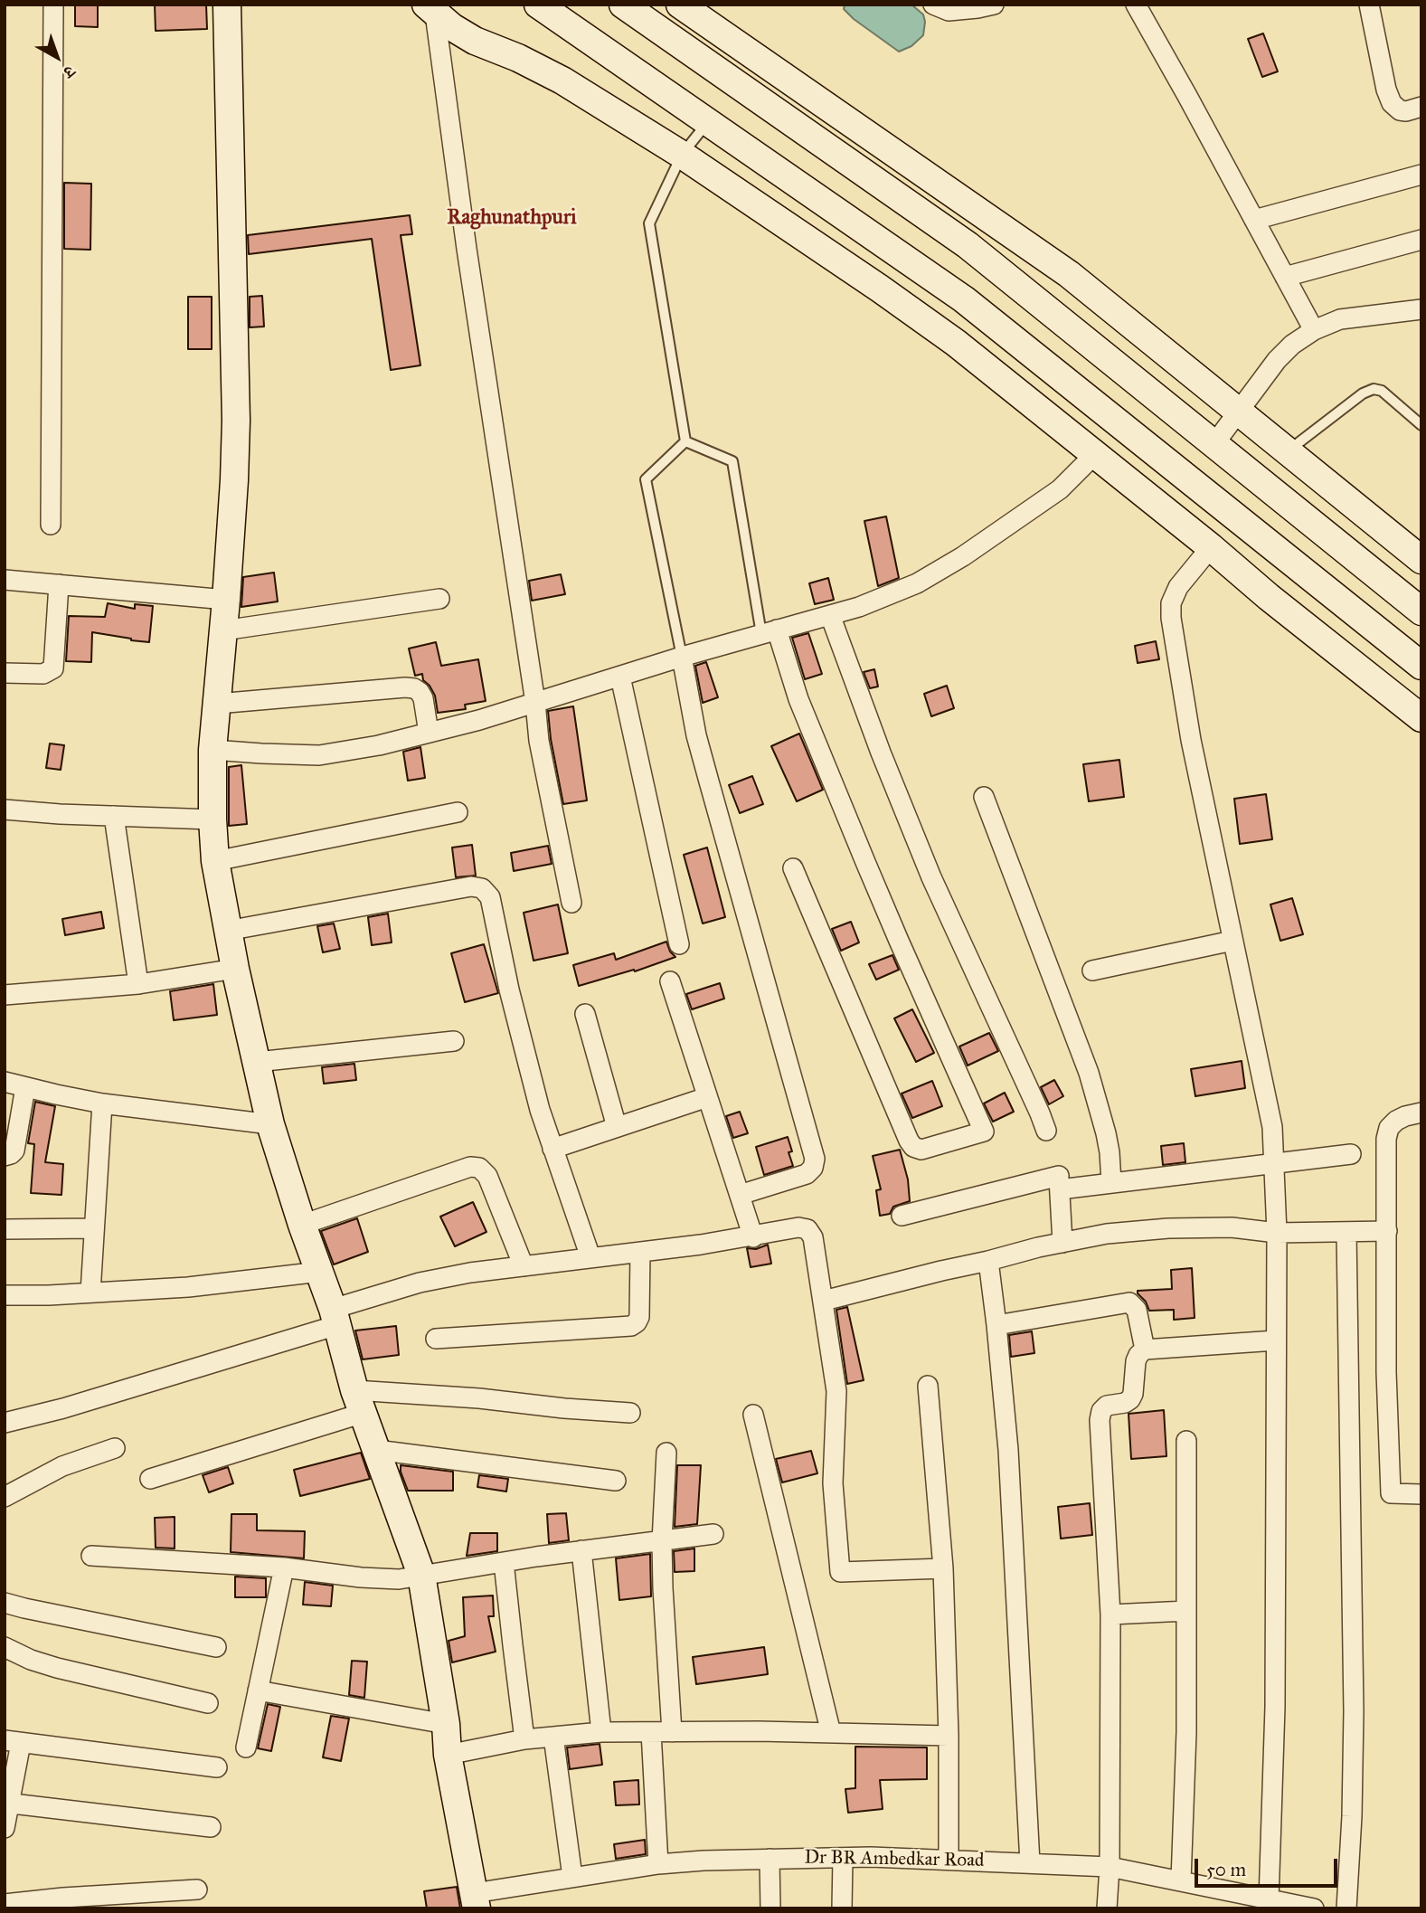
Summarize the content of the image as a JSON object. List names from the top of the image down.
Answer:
{
  "streets": {
    "street": ["Dr BR Ambedkar Road"]
  },
  "districts": ["Raghunathpuri"],
  "scale_bar": "50 m",
  "north": "bottom right"
}
